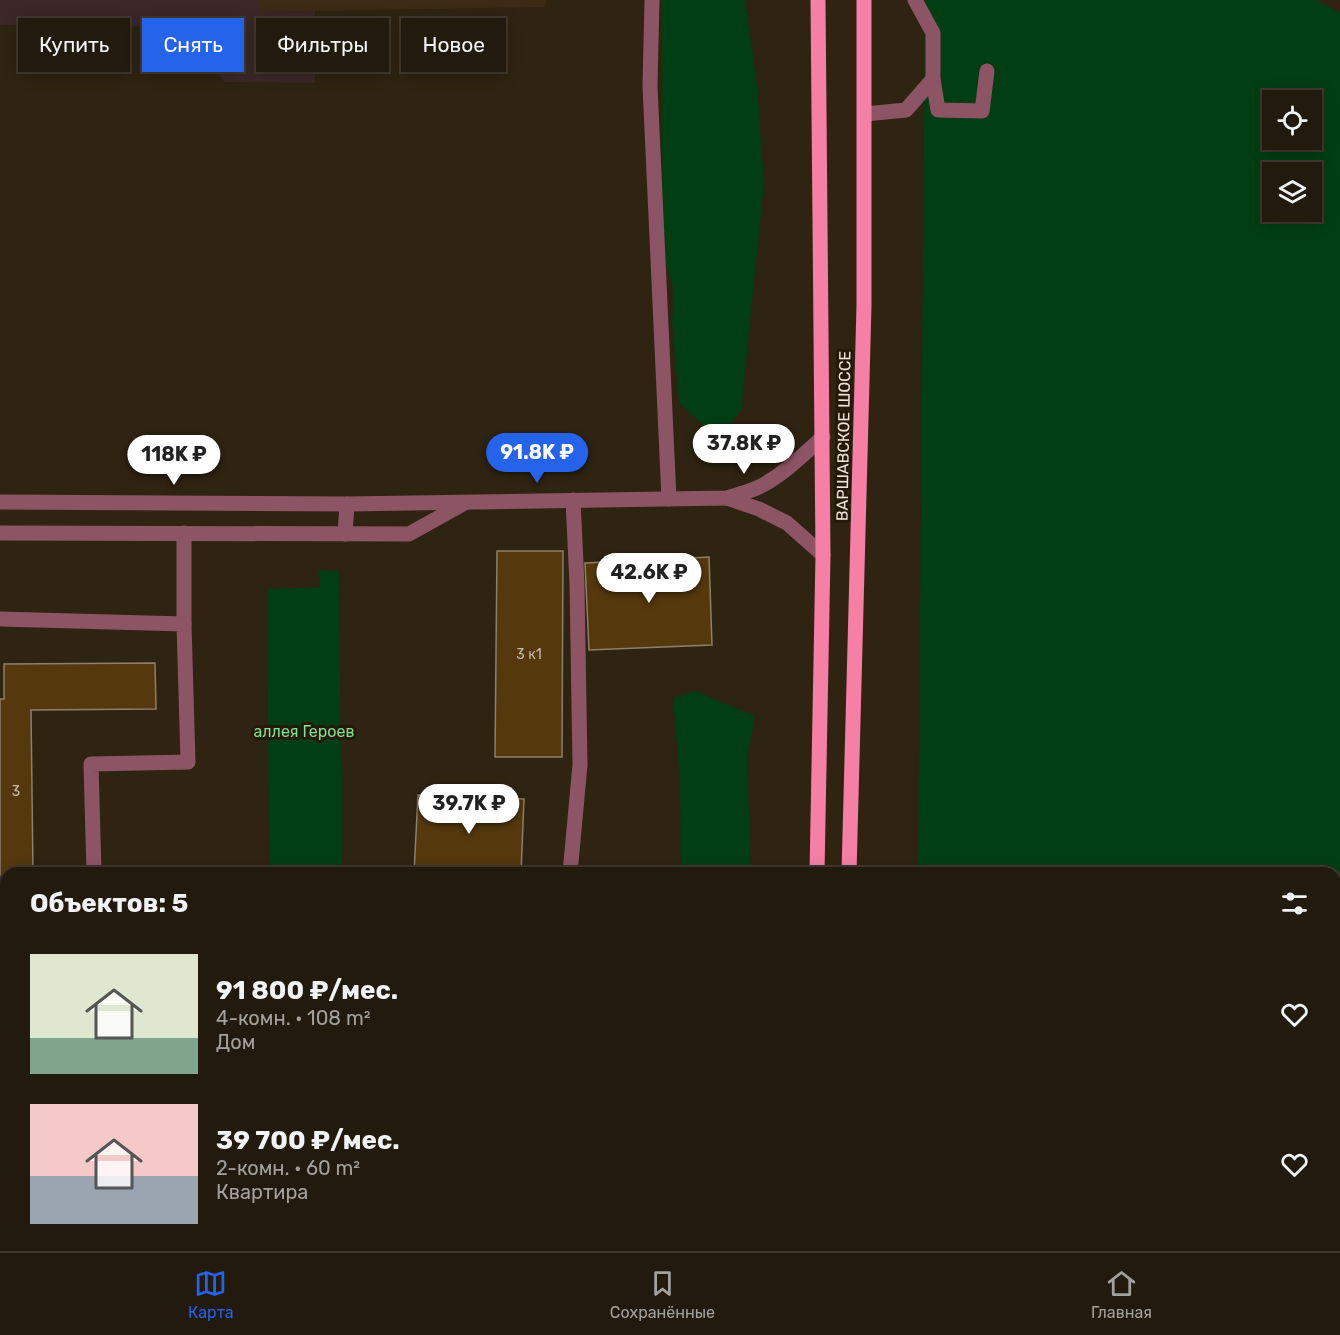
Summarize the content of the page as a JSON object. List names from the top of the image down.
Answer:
{
  "streets": {
    "main road": ["ВАРШАВСКОЕ ШОССЕ"]
  },
  "parks": ["аллея Героев"],
  "house_numbers": ["3 к1", "3"],
  "page": {
    "chip": [
      "Купить",
      "Снять",
      "Фильтры",
      "Новое"
    ],
    "price": [
      "37.8K ₽",
      "91.8K ₽",
      "118K ₽",
      "42.6K ₽",
      "39.7K ₽"
    ],
    "heading": "Объектов: 5",
    "list": [
      {
        "name": "91 800 ₽/мес.",
        "note": "4-комн. · 108 m² · Дом"
      },
      {
        "name": "39 700 ₽/мес.",
        "note": "2-комн. · 60 m² · Квартира"
      }
    ],
    "tabs": ["Карта", "Сохранённые", "Главная"]
  }
}
